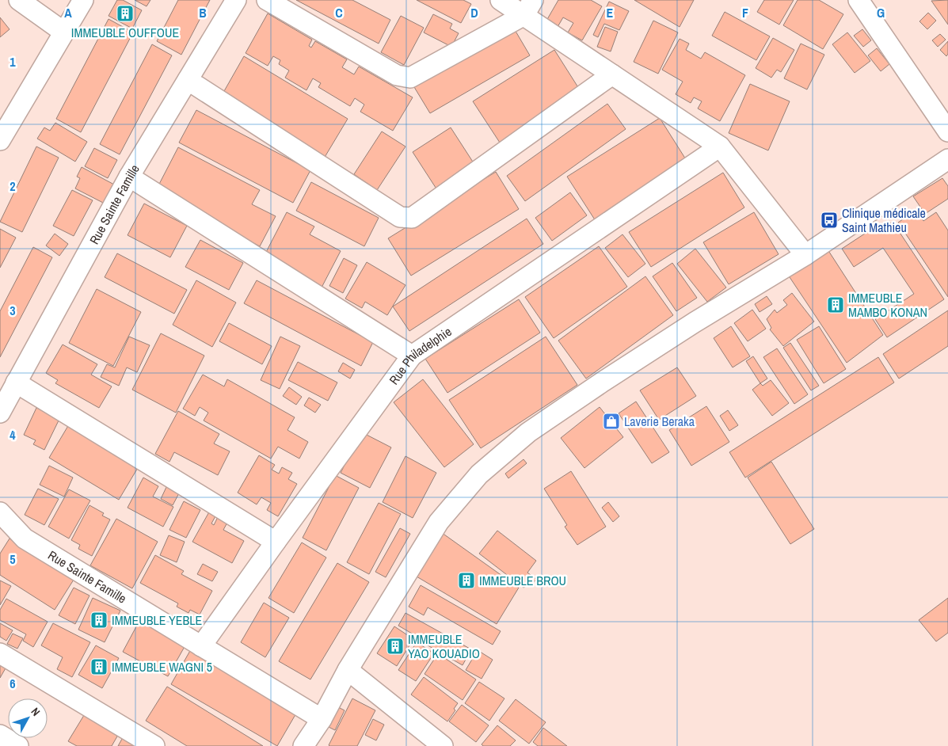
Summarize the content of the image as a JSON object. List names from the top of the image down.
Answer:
{
  "streets": {
    "street": ["Rue Sainte Famille", "Rue Philadelphie"]
  },
  "crossings": [
    ["Rue Sainte Famille", "Rue Philadelphie"]
  ],
  "places": {
    "building": [
      "IMMEUBLE OUFFOUE",
      "IMMEUBLE MAMBO KONAN",
      "IMMEUBLE BROU",
      "IMMEUBLE YEBLE",
      "IMMEUBLE YAO KOUADIO",
      "IMMEUBLE WAGNI 5"
    ],
    "bus stop": ["Clinique médicale Saint Mathieu"],
    "shop": ["Laverie Beraka"]
  },
  "north": "top right",
  "grid": {
    "columns": [
      "A",
      "B",
      "C",
      "D",
      "E",
      "F",
      "G"
    ],
    "rows": [
      "1",
      "2",
      "3",
      "4",
      "5",
      "6"
    ]
  }
}
